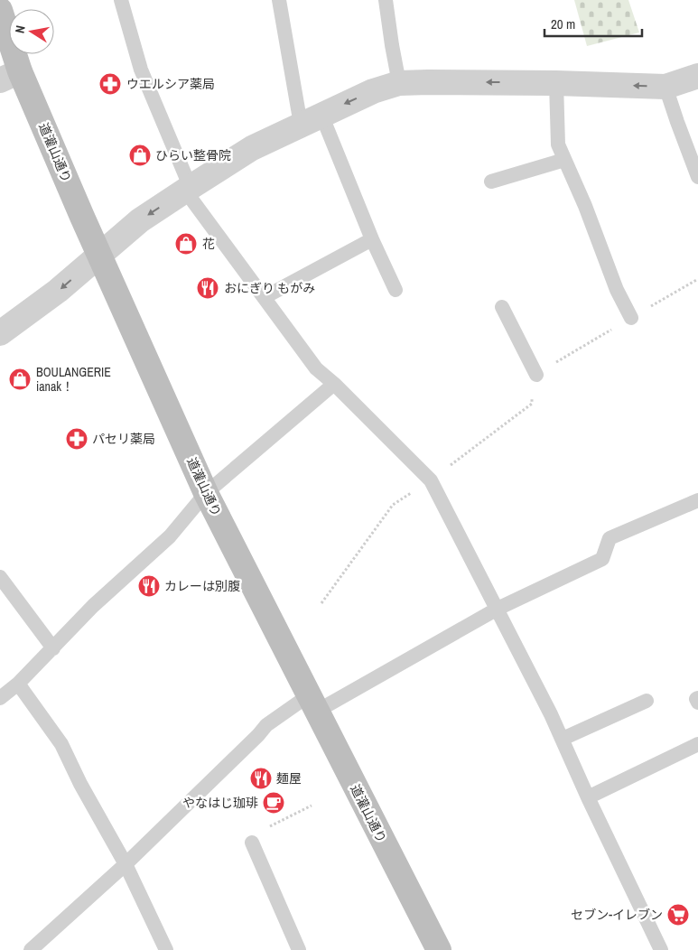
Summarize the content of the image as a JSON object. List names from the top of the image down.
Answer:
{
  "streets": {
    "main road": ["道灌山通り"]
  },
  "places": {
    "pharmacy": ["ウエルシア薬局", "パセリ薬局"],
    "shop": ["ひらい整骨院", "花", "BOULANGERIE ianak！"],
    "restaurant": ["おにぎり もがみ", "カレーは別腹", "麺屋"],
    "cafe": ["やなはじ珈琲"],
    "supermarket": ["セブン-イレブン"]
  },
  "scale_bar": "20 m",
  "north": "left"
}
